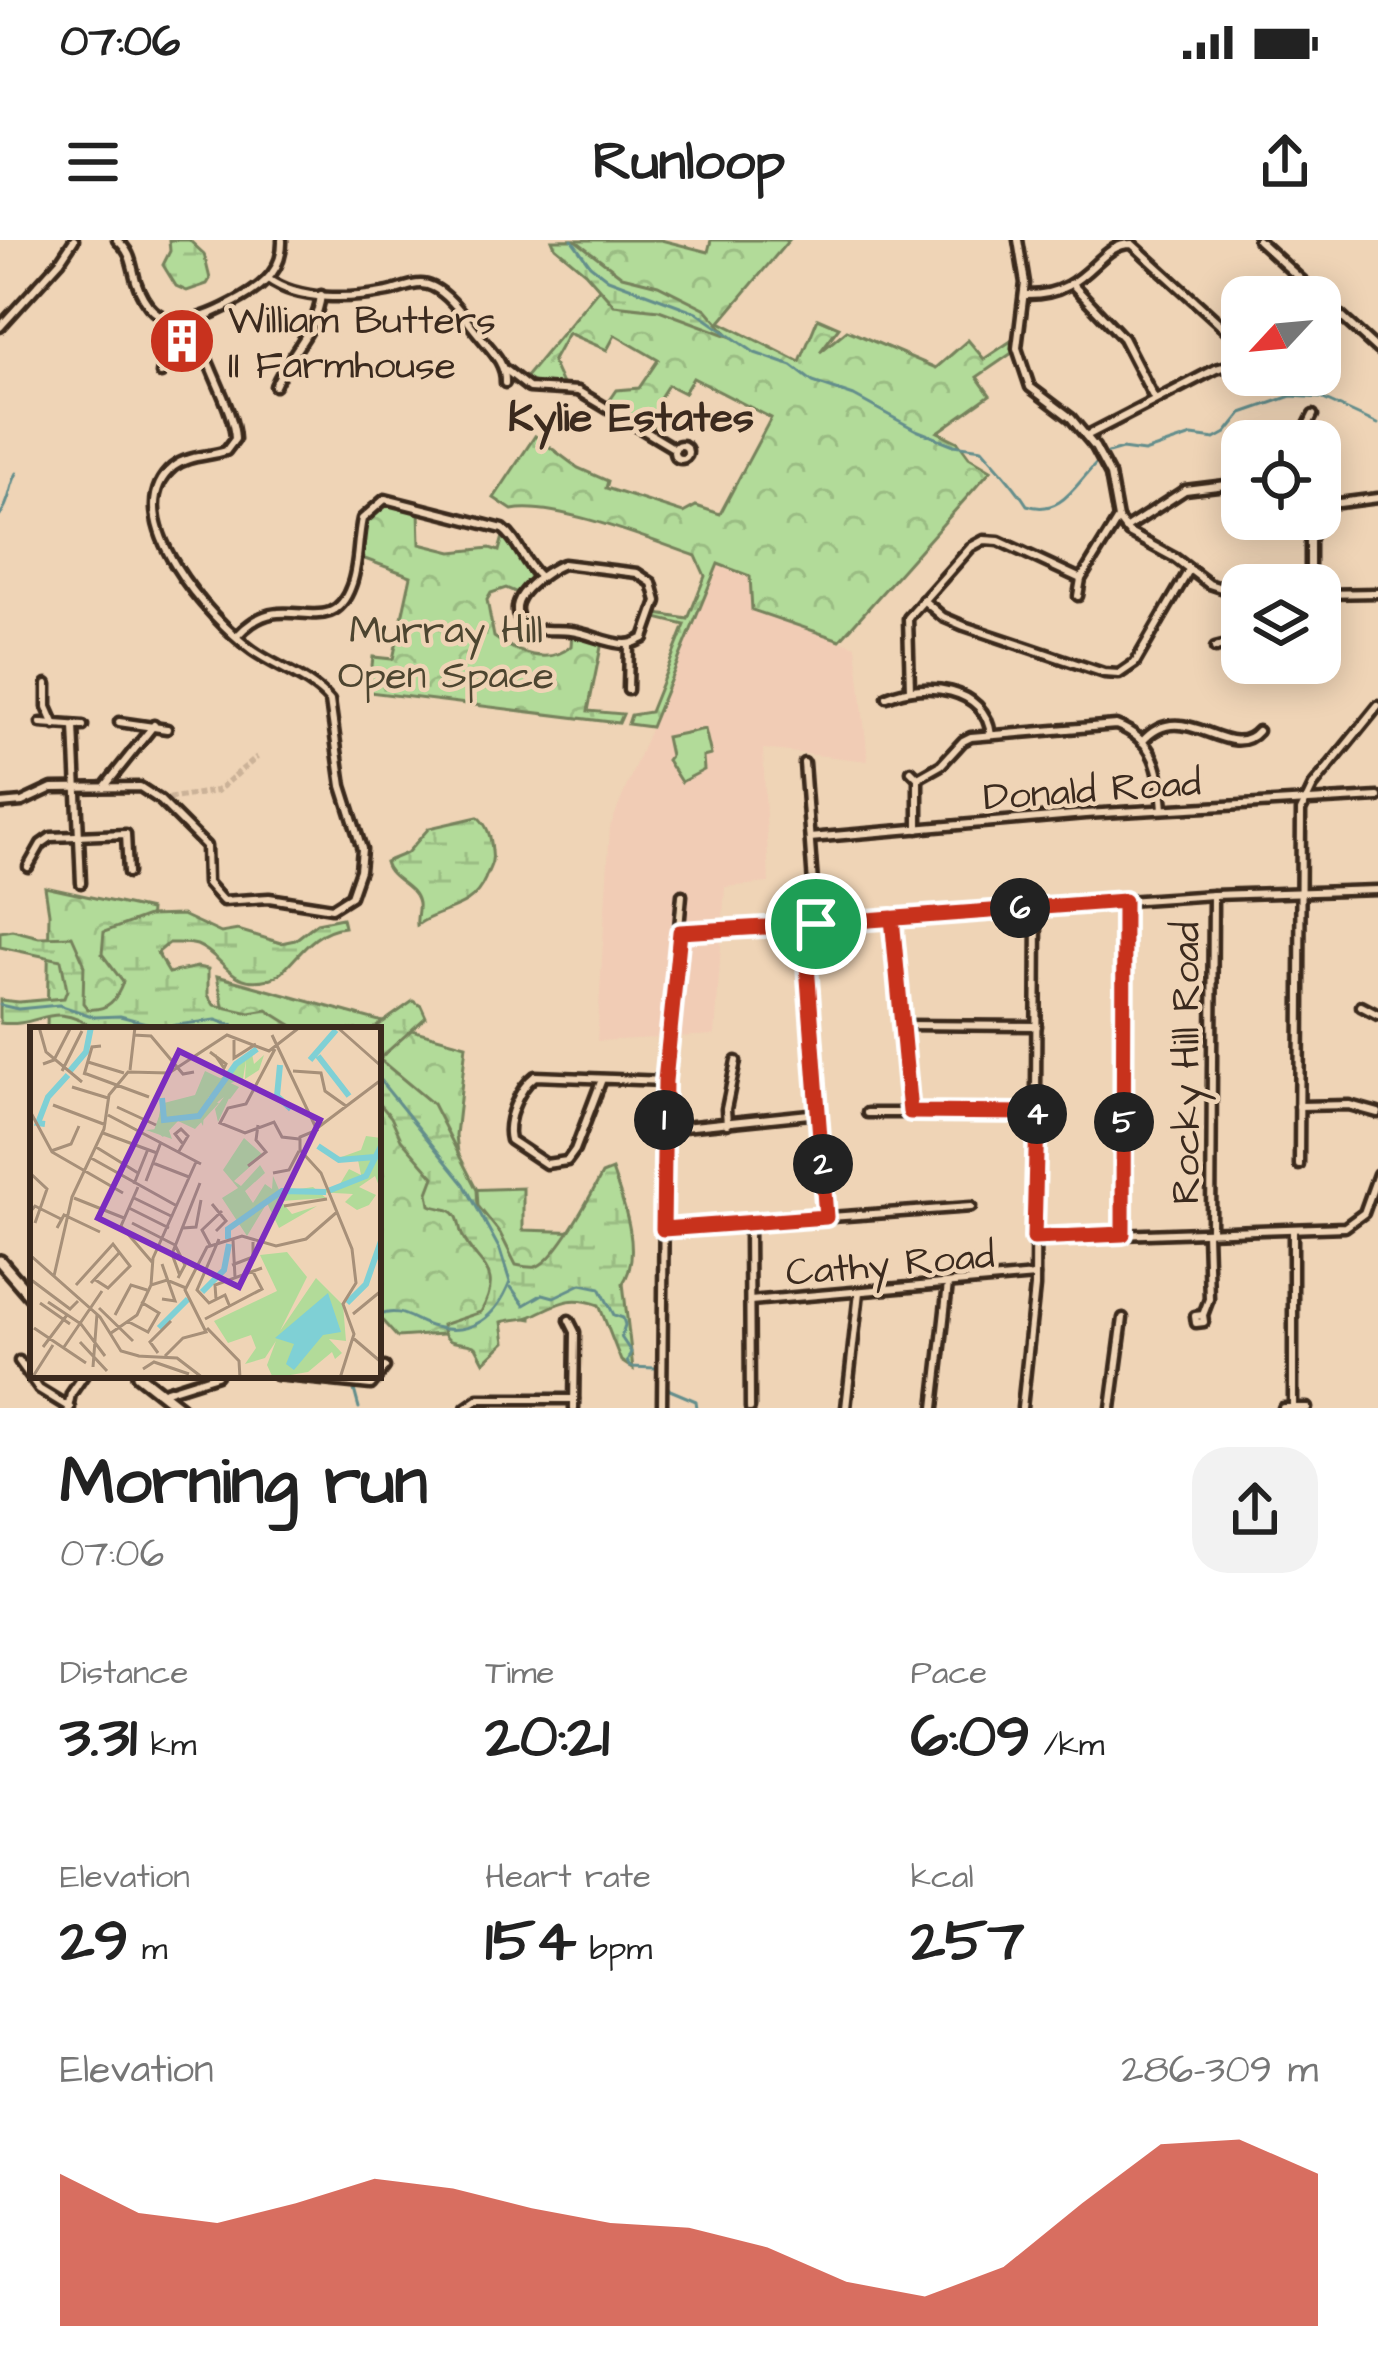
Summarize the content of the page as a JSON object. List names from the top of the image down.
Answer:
{
  "streets": {
    "street": ["Donald Road", "Rocky Hill Road", "Cathy Road"]
  },
  "districts": ["Kylie Estates"],
  "parks": ["Murray Hill Open Space"],
  "places": {
    "building": ["William Butters II Farmhouse"]
  },
  "north": "bottom left",
  "page": {
    "status": "07:06",
    "header": "Runloop",
    "pins": [
      "6",
      "4",
      "1",
      "5",
      "2"
    ],
    "heading": ["Morning run", "07:06"],
    "stats": [
      ["Distance", "3.31 km"],
      ["Time", "20:21"],
      ["Pace", "6:09 /km"],
      ["Elevation", "29 m"],
      ["Heart rate", "154 bpm"],
      ["kcal", "257"]
    ],
    "chart": ["Elevation", "286–309 m"]
  }
}
